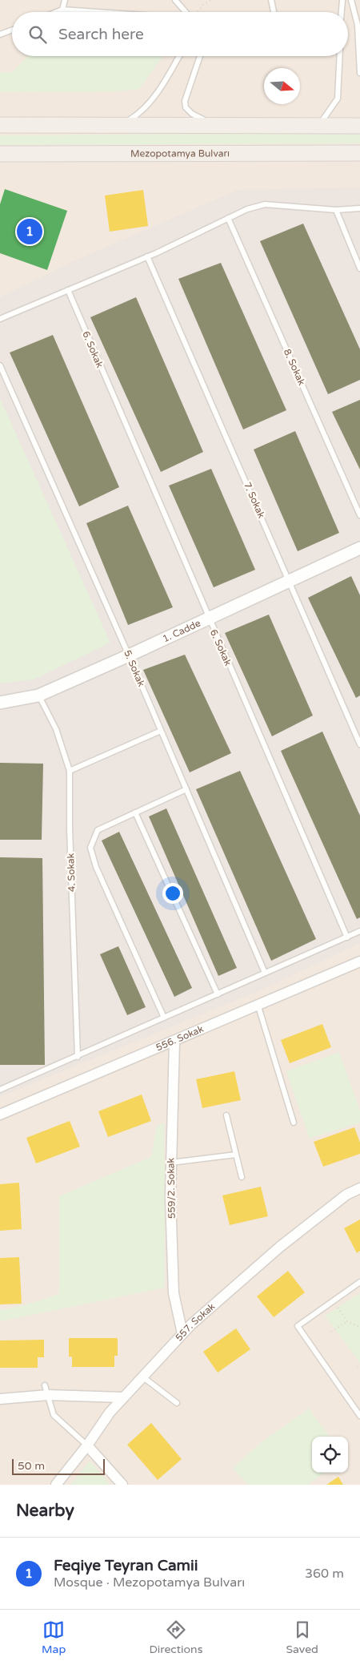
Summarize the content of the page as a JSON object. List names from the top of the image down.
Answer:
{
  "streets": {
    "main road": ["Mezopotamya Bulvarı"],
    "street": [
      "1. Cadde",
      "556. Sokak",
      "559/2. Sokak",
      "557. Sokak"
    ],
    "lane": [
      "6. Sokak",
      "8. Sokak",
      "7. Sokak",
      "5. Sokak",
      "4. Sokak"
    ]
  },
  "crossings": [
    ["6. Sokak", "1. Cadde"],
    ["7. Sokak", "1. Cadde"],
    ["1. Cadde", "5. Sokak"],
    ["1. Cadde", "4. Sokak"],
    ["556. Sokak", "559/2. Sokak"],
    ["559/2. Sokak", "557. Sokak"]
  ],
  "scale_bar": "50 m",
  "north": "right",
  "page": {
    "search": "Search here",
    "pins": "1",
    "scale": "50 m",
    "heading": "Nearby",
    "list": [
      {
        "mark": "1",
        "name": "Feqiye Teyran Camii",
        "note": "Mosque · Mezopotamya Bulvarı",
        "value": "360 m"
      }
    ],
    "nav": ["Map", "Directions", "Saved"]
  }
}
